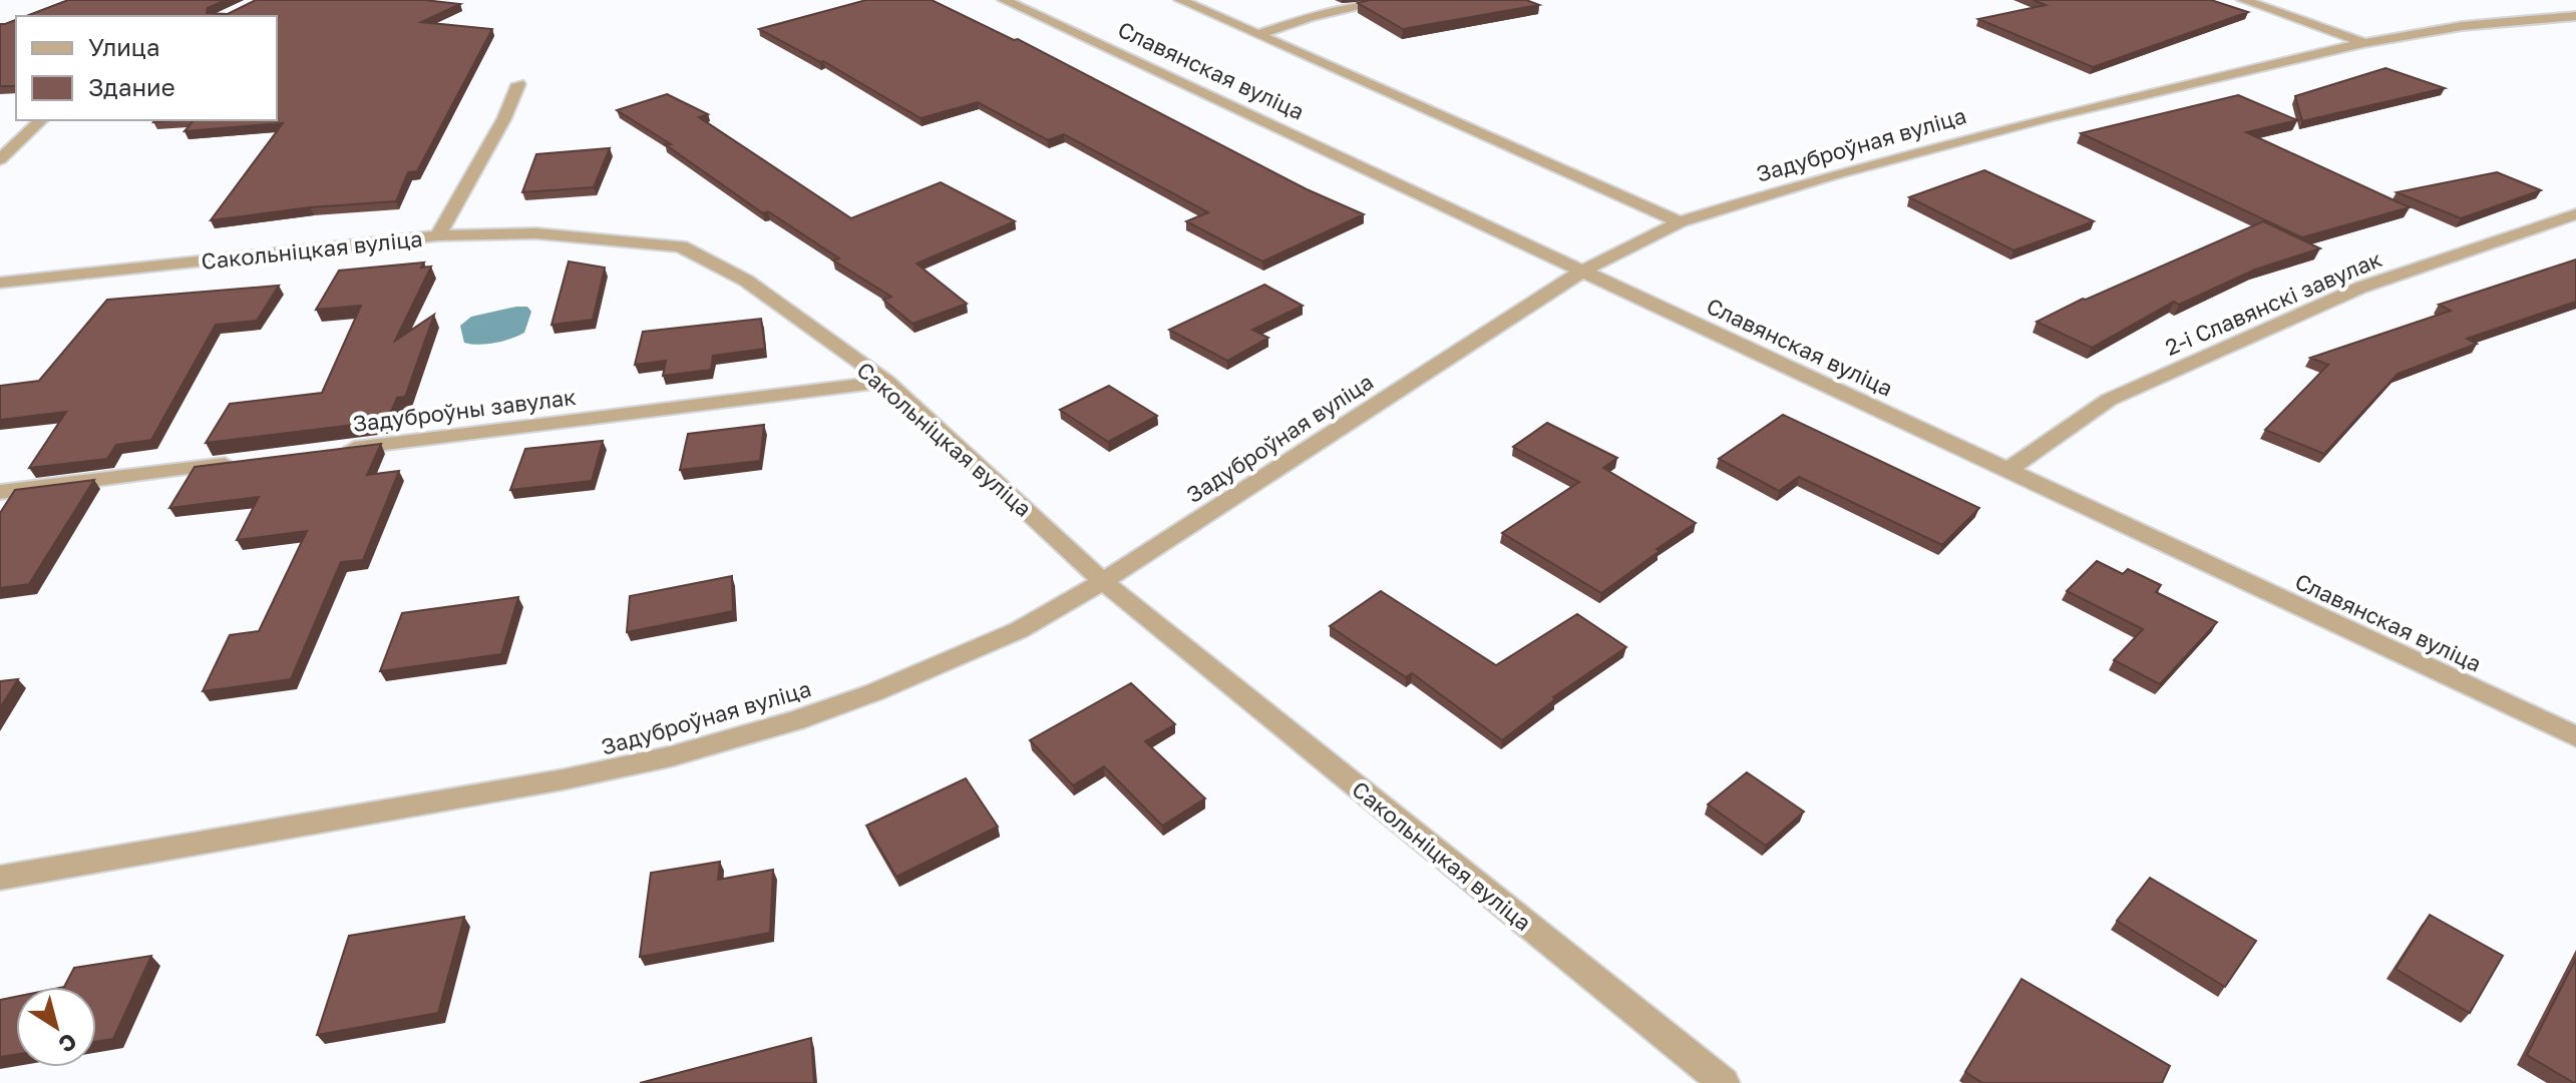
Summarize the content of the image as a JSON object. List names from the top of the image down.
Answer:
{
  "streets": {
    "street": [
      "Славянская вуліца",
      "Задуброўная вуліца",
      "Сакольніцкая вуліца",
      "2-і Славянскі завулак",
      "Задуброўны завулак"
    ]
  },
  "crossings": [
    ["Славянская вуліца", "Задуброўная вуліца"],
    ["Славянская вуліца", "2-і Славянскі завулак"],
    ["Задуброўная вуліца", "Сакольніцкая вуліца"],
    ["Сакольніцкая вуліца", "Задуброўны завулак"]
  ],
  "legend": ["Улица", "Здание"],
  "north": "bottom right"
}
